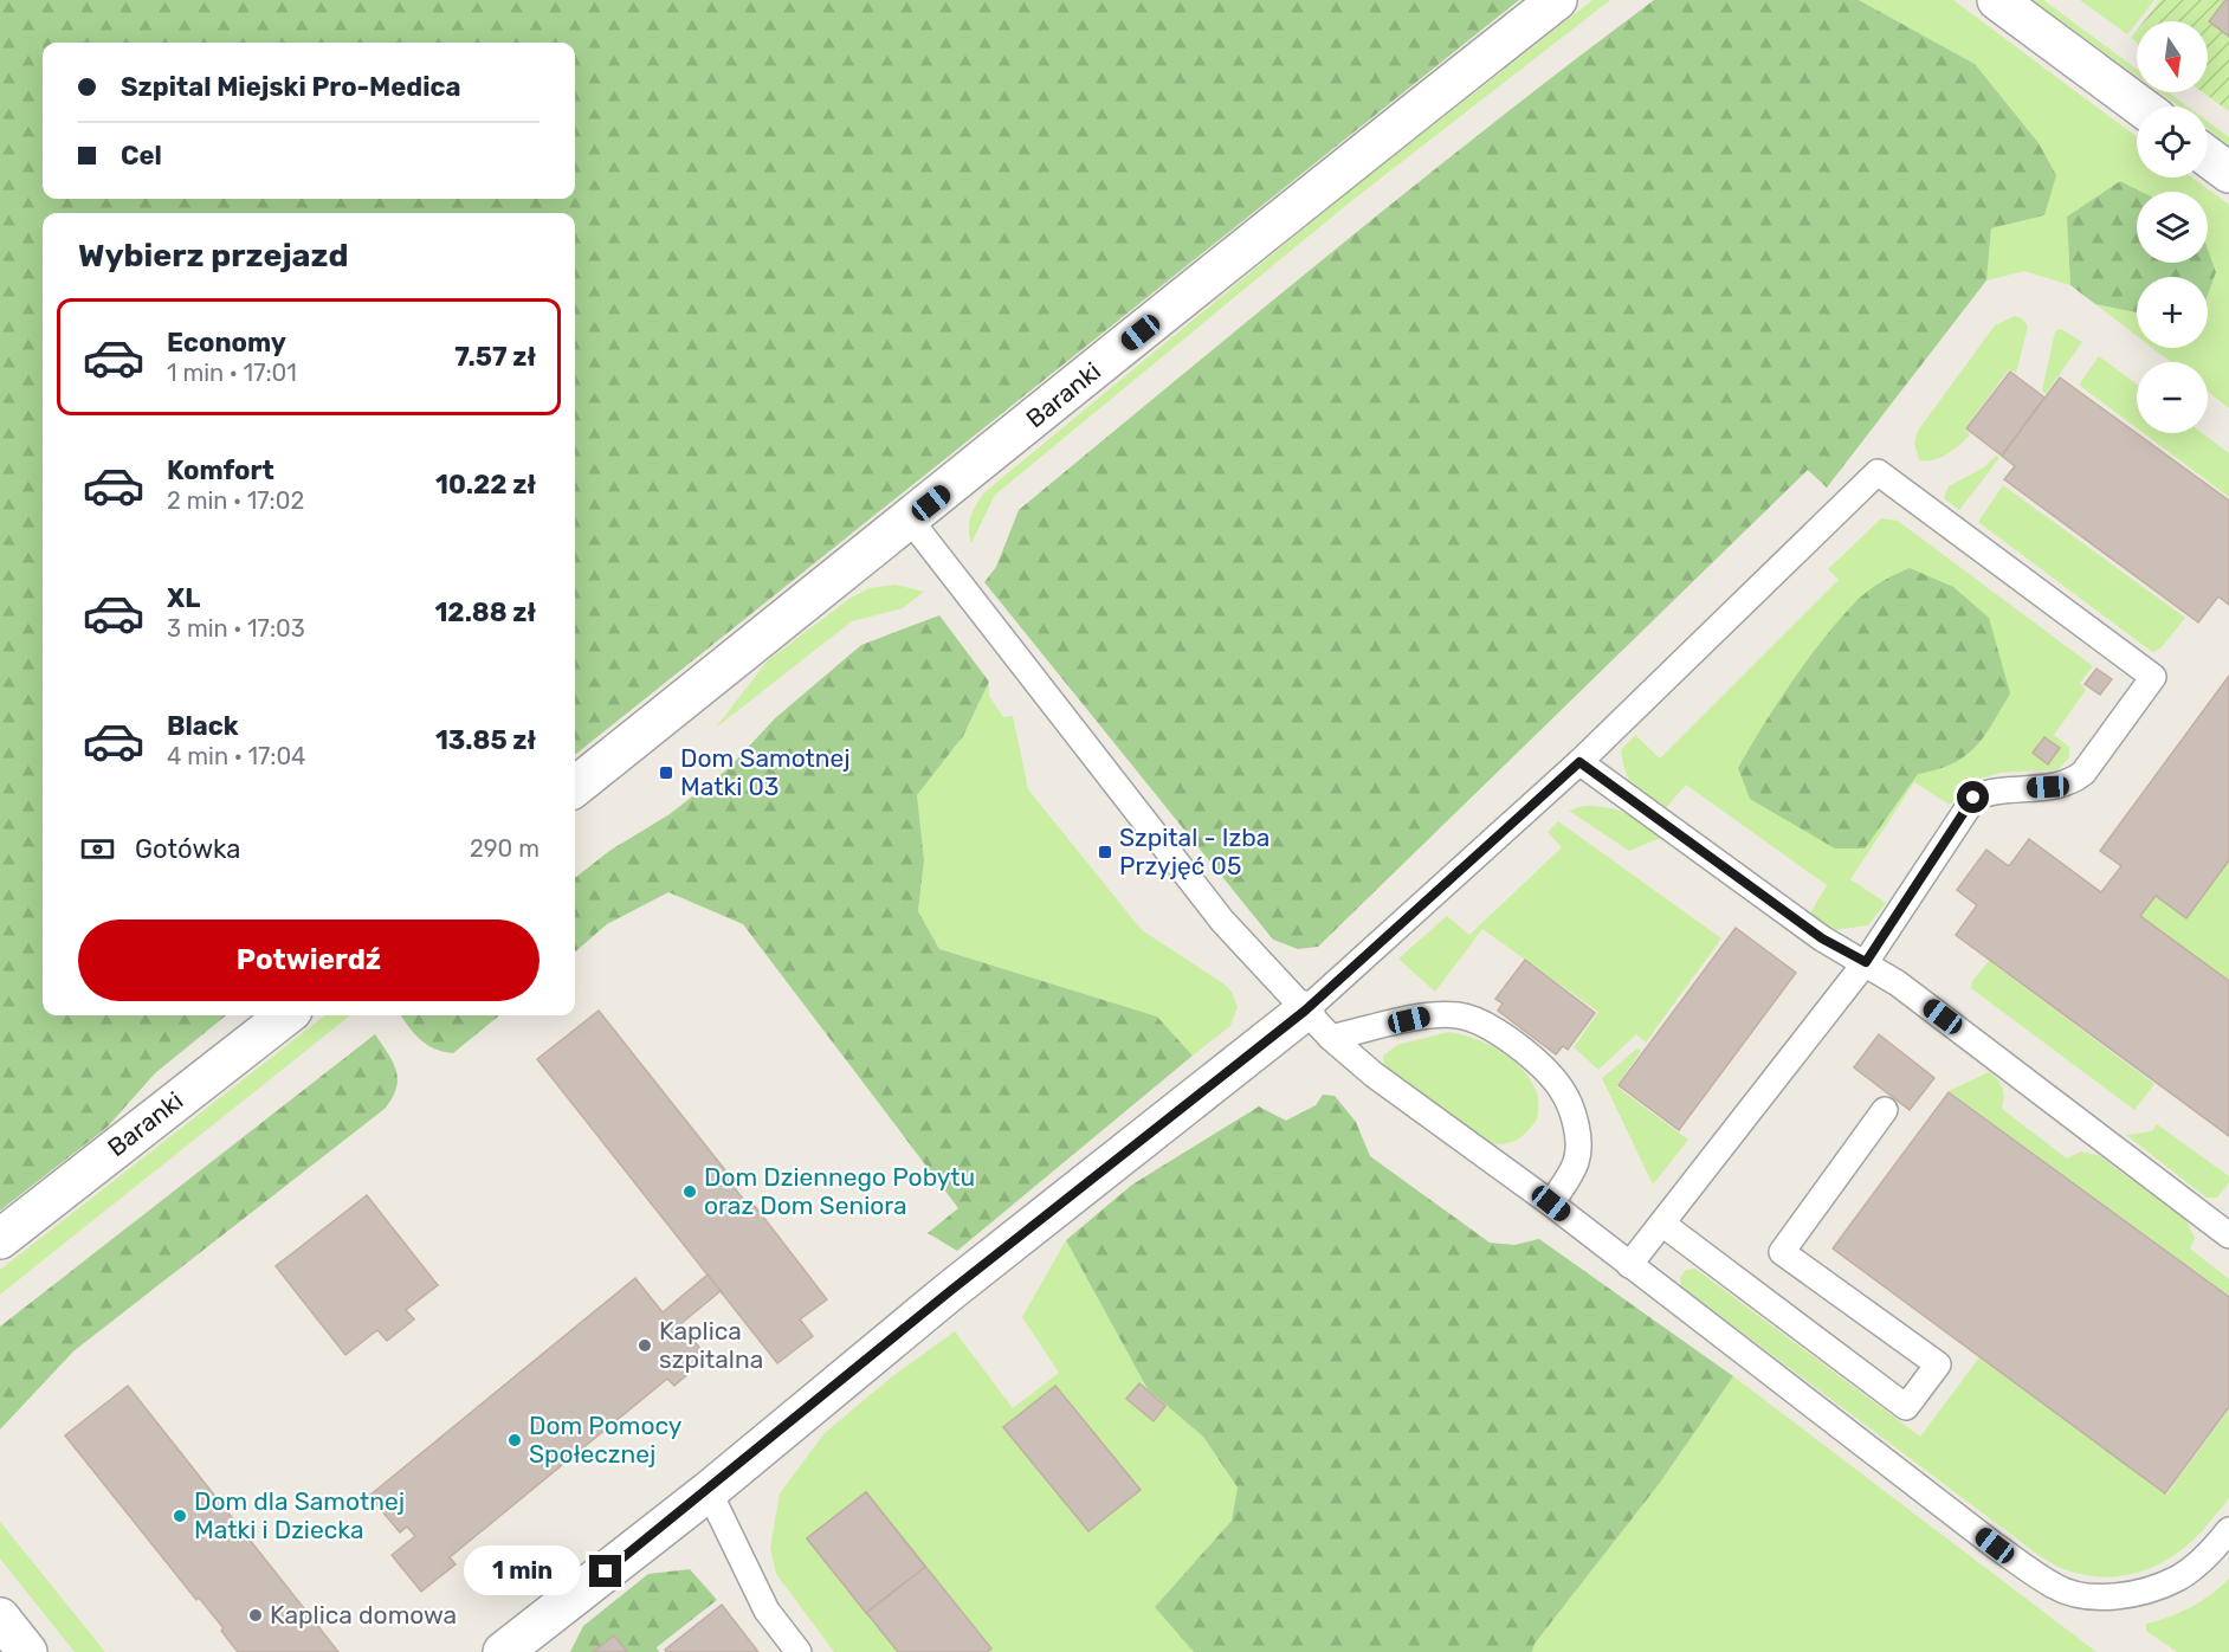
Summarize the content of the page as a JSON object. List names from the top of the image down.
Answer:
{
  "streets": {
    "street": ["Baranki"]
  },
  "places": {
    "transit": ["Dom Samotnej Matki 03", "Szpital - Izba Przyjęć 05"],
    "other": [
      "Dom Dziennego Pobytu oraz Dom Seniora",
      "Kaplica szpitalna",
      "Dom Pomocy Społecznej",
      "Dom dla Samotnej Matki i Dziecka",
      "Kaplica domowa"
    ]
  },
  "north": "bottom",
  "page": {
    "map_buttons": ["+", "−"],
    "banner": ["Szpital Miejski Pro-Medica", "Cel"],
    "heading": "Wybierz przejazd",
    "list": [
      {
        "name": "Economy",
        "note": "1 min · 17:01",
        "value": "7.57 zł"
      },
      {
        "name": "Komfort",
        "note": "2 min · 17:02",
        "value": "10.22 zł"
      },
      {
        "name": "XL",
        "note": "3 min · 17:03",
        "value": "12.88 zł"
      },
      {
        "name": "Black",
        "note": "4 min · 17:04",
        "value": "13.85 zł"
      }
    ],
    "pay": ["Gotówka", "290 m"],
    "buttons": "Potwierdź",
    "bubble": "1 min"
  }
}
